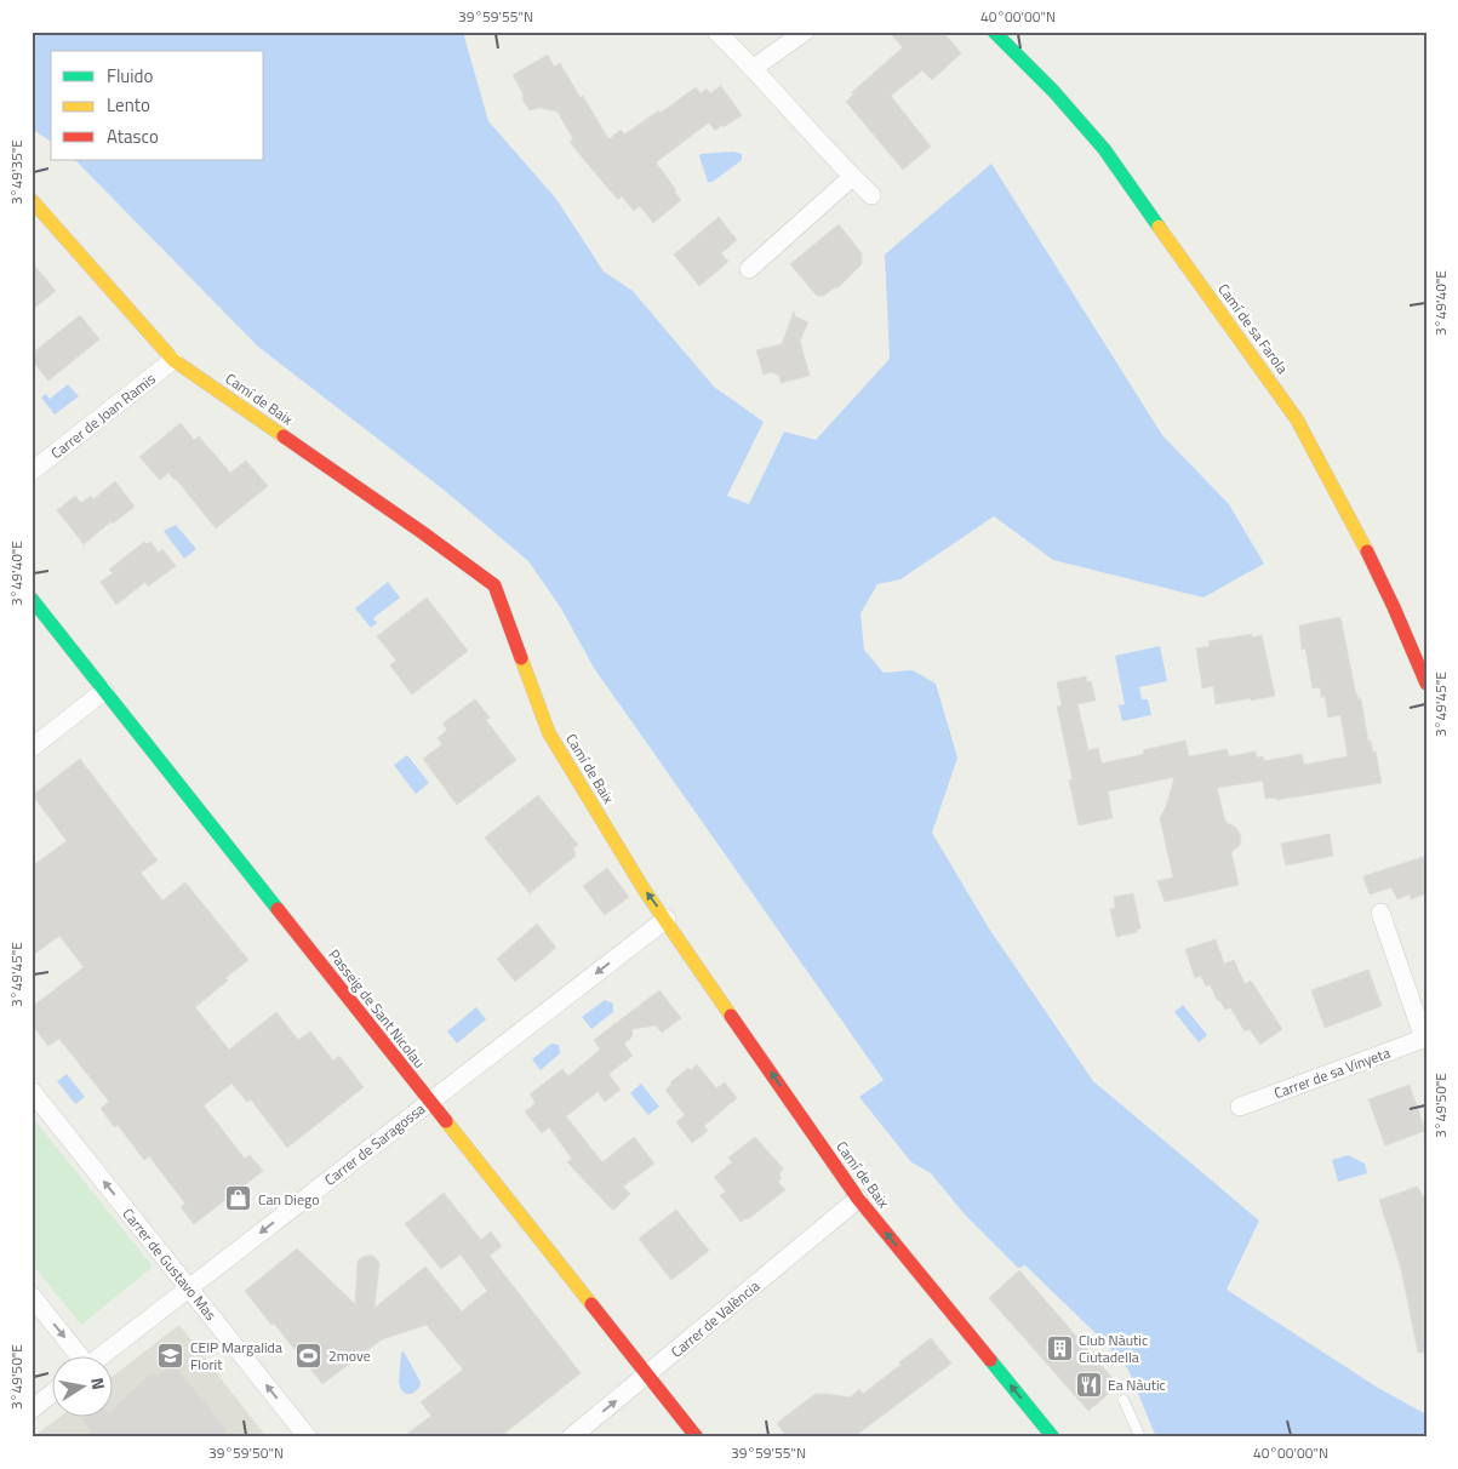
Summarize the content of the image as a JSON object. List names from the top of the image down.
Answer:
{
  "streets": {
    "street": [
      "Camí de sa Farola",
      "Camí de Baix",
      "Carrer de Joan Ramis",
      "Passeig de Sant Nicolau",
      "Carrer de sa Vinyeta",
      "Carrer de Saragossa",
      "Carrer de Gustavo Mas",
      "Carrer de València"
    ]
  },
  "crossings": [
    ["Camí de Baix", "Carrer de Joan Ramis"],
    ["Camí de Baix", "Carrer de Saragossa"],
    ["Camí de Baix", "Carrer de València"],
    ["Passeig de Sant Nicolau", "Carrer de Saragossa"],
    ["Passeig de Sant Nicolau", "Carrer de València"],
    ["Carrer de Saragossa", "Carrer de Gustavo Mas"]
  ],
  "one_way": ["Camí de Baix", "Carrer de Saragossa", "Carrer de Gustavo Mas"],
  "places": {
    "shop": ["Can Diego"],
    "building": ["Club Nàutic Ciutadella"],
    "school or university": ["CEIP Margalida Florit"],
    "sports": ["2move"],
    "restaurant": ["Ea Nàutic"]
  },
  "legend": ["Fluido", "Lento", "Atasco"],
  "north": "right",
  "coordinates": [
    "39°59'55\"N",
    "40°00'00\"N",
    "3°49'35\"E",
    "3°49'40\"E",
    "3°49'45\"E",
    "3°49'50\"E",
    "39°59'50\"N"
  ]
}
